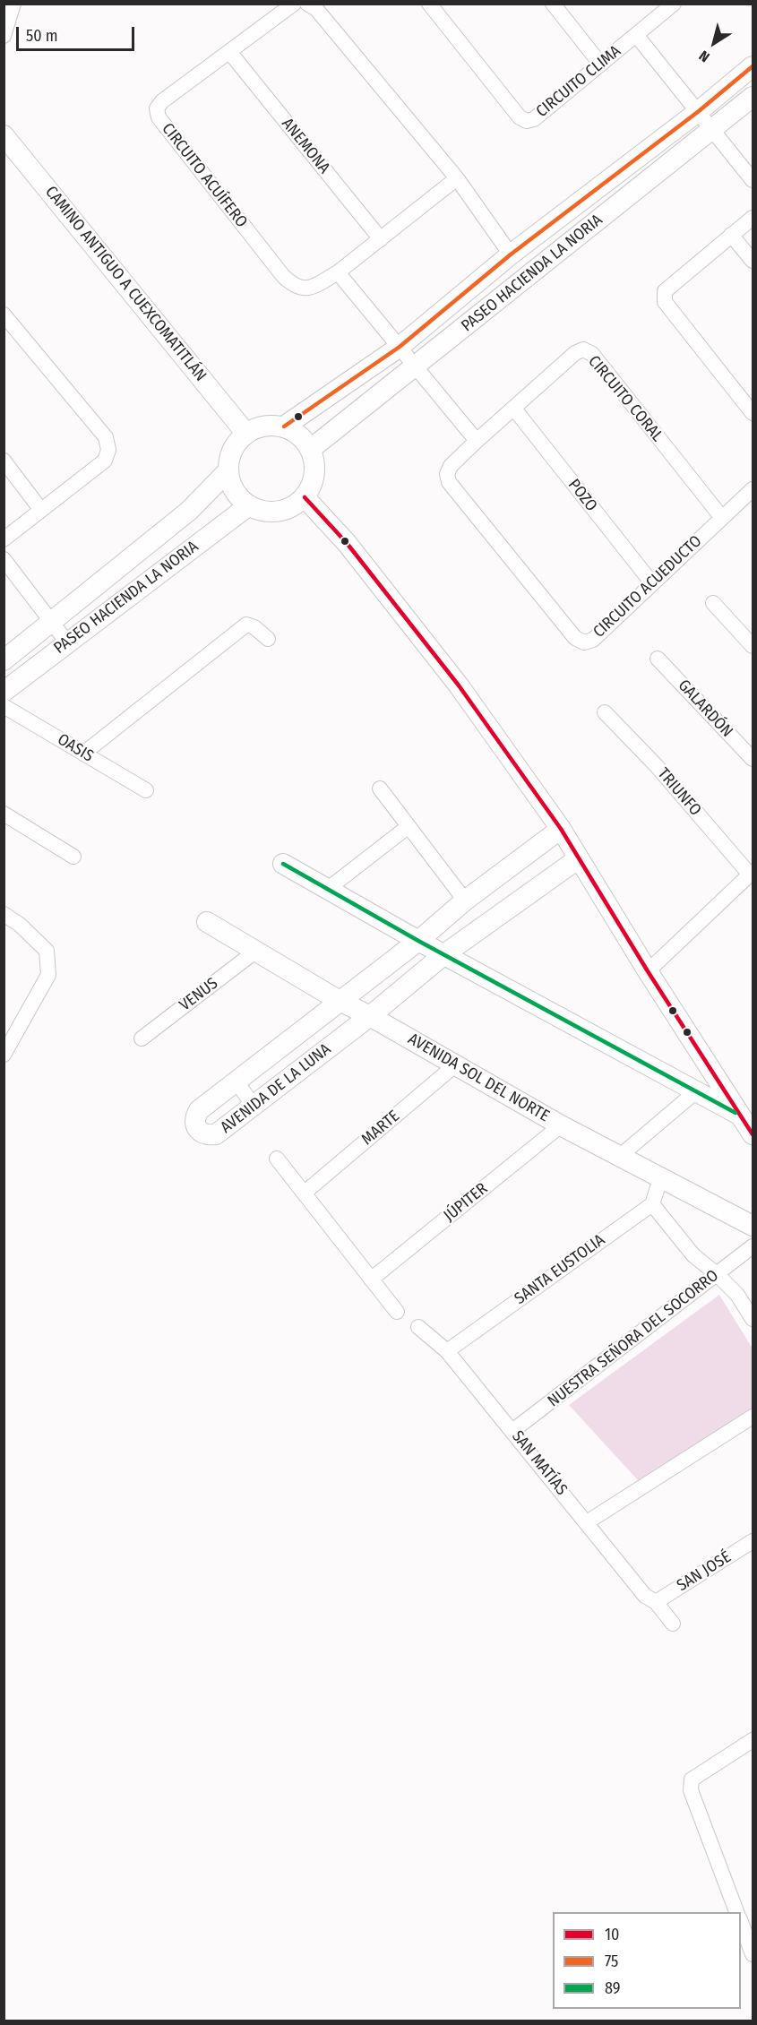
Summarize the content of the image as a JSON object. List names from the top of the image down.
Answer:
{
  "streets": {
    "street": [
      "CIRCUITO CLIMA",
      "ANEMONA",
      "CIRCUITO ACUÍFERO",
      "PASEO HACIENDA LA NORIA",
      "CAMINO ANTIGUO A CUEXCOMATITLÁN",
      "CIRCUITO CORAL",
      "POZO",
      "CIRCUITO ACUEDUCTO",
      "GALARDÓN",
      "OASIS",
      "TRIUNFO",
      "VENUS",
      "AVENIDA SOL DEL NORTE",
      "AVENIDA DE LA LUNA",
      "MARTE",
      "JÚPITER",
      "SANTA EUSTOLIA",
      "NUESTRA SEÑORA DEL SOCORRO",
      "SAN MATÍAS",
      "SAN JOSÉ"
    ]
  },
  "crossings": [
    ["ANEMONA", "CIRCUITO ACUÍFERO"],
    ["PASEO HACIENDA LA NORIA", "CAMINO ANTIGUO A CUEXCOMATITLÁN"],
    ["CIRCUITO CORAL", "POZO"],
    ["CIRCUITO CORAL", "CIRCUITO ACUEDUCTO"],
    ["POZO", "CIRCUITO ACUEDUCTO"],
    ["VENUS", "AVENIDA SOL DEL NORTE"],
    ["AVENIDA SOL DEL NORTE", "AVENIDA DE LA LUNA"],
    ["AVENIDA SOL DEL NORTE", "MARTE"],
    ["AVENIDA SOL DEL NORTE", "JÚPITER"],
    ["SANTA EUSTOLIA", "SAN MATÍAS"],
    ["NUESTRA SEÑORA DEL SOCORRO", "SAN MATÍAS"],
    ["SAN MATÍAS", "SAN JOSÉ"]
  ],
  "lines": ["transit line 75", "transit line 10", "transit line 89"],
  "legend": ["10", "75", "89"],
  "scale_bar": "50 m",
  "north": "bottom left"
}
